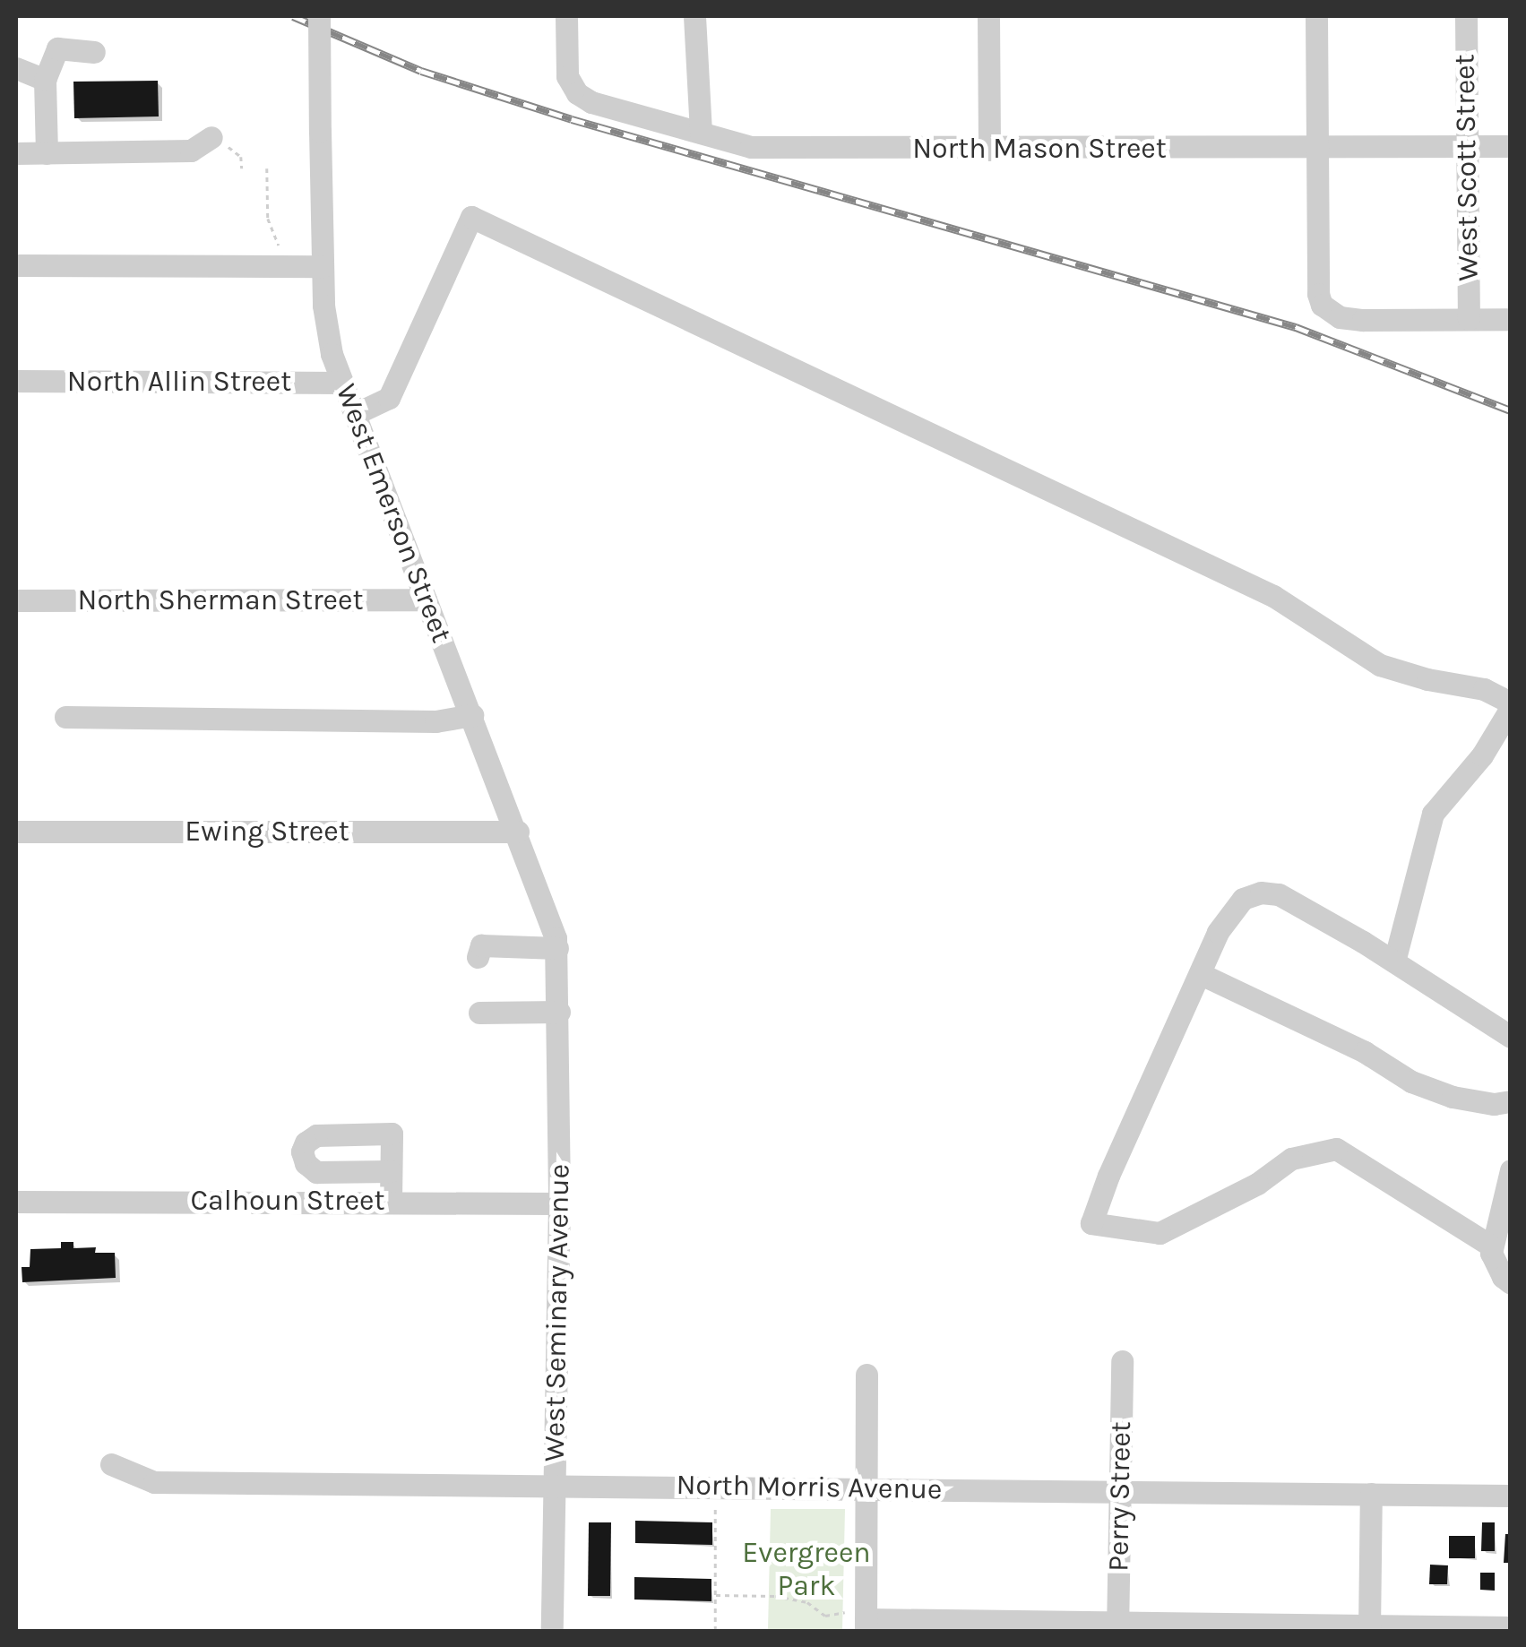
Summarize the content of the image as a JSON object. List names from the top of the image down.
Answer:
{
  "streets": {
    "street": [
      "North Mason Street",
      "West Scott Street",
      "North Allin Street",
      "West Emerson Street",
      "North Sherman Street",
      "Ewing Street",
      "Calhoun Street",
      "West Seminary Avenue",
      "North Morris Avenue",
      "Perry Street"
    ]
  },
  "crossings": [
    ["North Mason Street", "West Scott Street"],
    ["North Allin Street", "West Emerson Street"],
    ["West Emerson Street", "North Sherman Street"],
    ["West Emerson Street", "Ewing Street"],
    ["West Emerson Street", "West Seminary Avenue"],
    ["Calhoun Street", "West Seminary Avenue"],
    ["West Seminary Avenue", "North Morris Avenue"],
    ["North Morris Avenue", "Perry Street"]
  ],
  "parks": ["Evergreen Park"]
}
